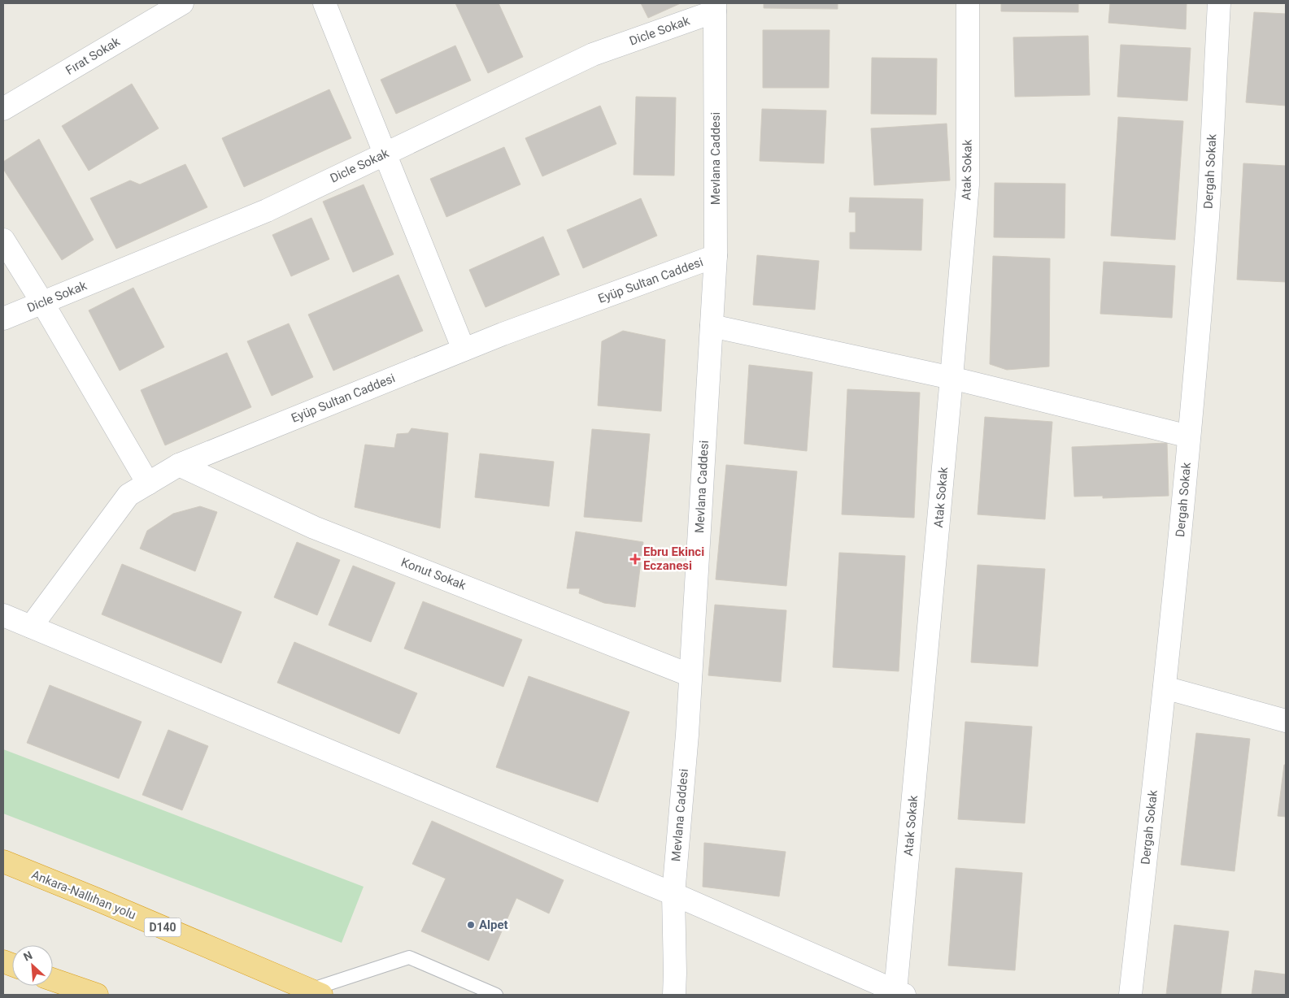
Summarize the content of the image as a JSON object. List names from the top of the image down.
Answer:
{
  "streets": {
    "highway": ["Ankara-Nallıhan yolu", "D140"],
    "street": [
      "Dicle Sokak",
      "Fırat Sokak",
      "Mevlana Caddesi",
      "Atak Sokak",
      "Dergah Sokak",
      "Eyüp Sultan Caddesi",
      "Konut Sokak"
    ]
  },
  "crossings": [
    ["Dicle Sokak", "Mevlana Caddesi"],
    ["Mevlana Caddesi", "Eyüp Sultan Caddesi"],
    ["Mevlana Caddesi", "Konut Sokak"],
    ["Eyüp Sultan Caddesi", "Konut Sokak"]
  ],
  "places": {
    "health": ["Ebru Ekinci Eczanesi"],
    "other": ["Alpet"]
  },
  "north": "top left"
}
